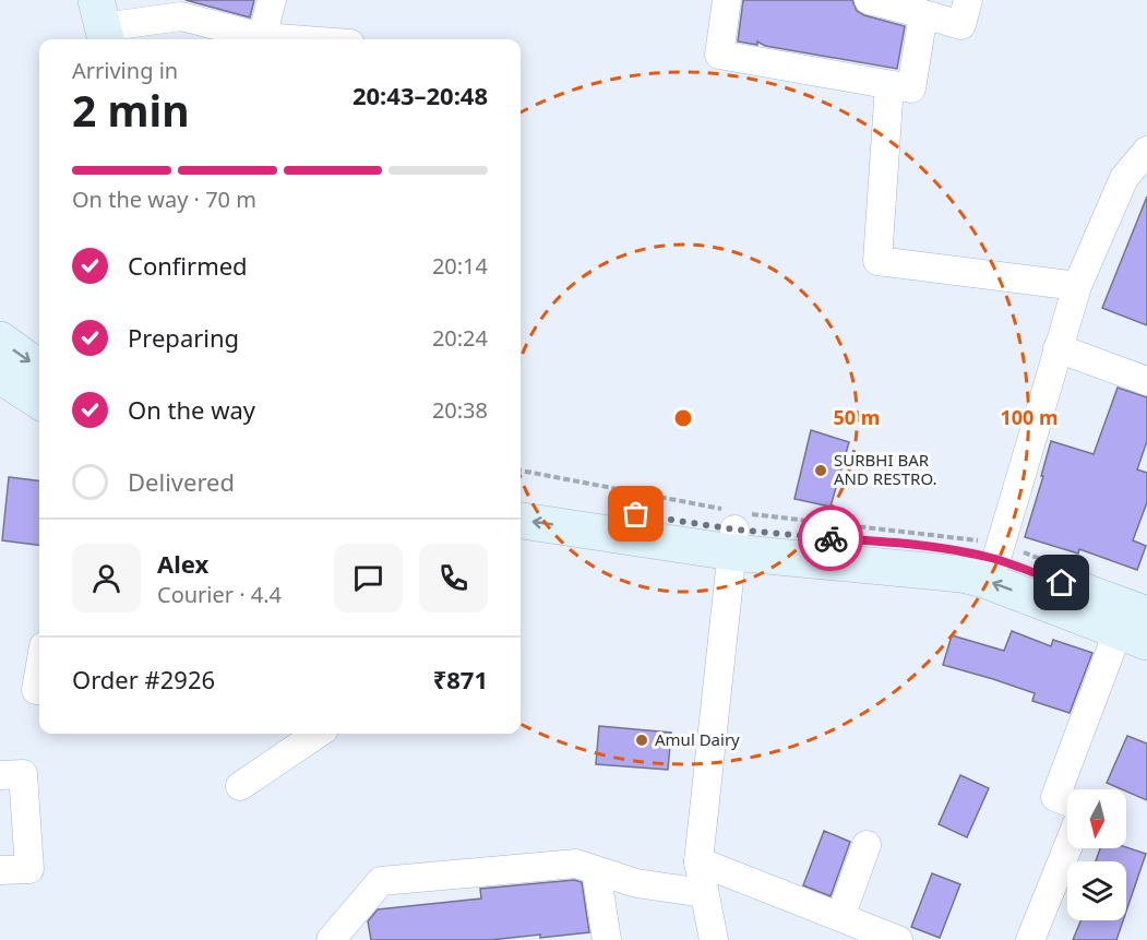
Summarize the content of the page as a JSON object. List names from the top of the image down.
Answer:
{
  "places": ["SURBHI BAR AND RESTRO.", "Amul Dairy"],
  "north": "bottom",
  "page": {
    "heading": ["2 min", "Arriving in", "20:43–20:48"],
    "panel": [
      "Alex",
      "Courier · 4.4",
      "Order #2926",
      "₹871"
    ],
    "bar": "On the way · 70 m",
    "list": [
      ["Confirmed", "20:14"],
      ["Preparing", "20:24"],
      ["On the way", "20:38"],
      "Delivered"
    ]
  },
  "rings": ["50 m", "100 m"]
}
